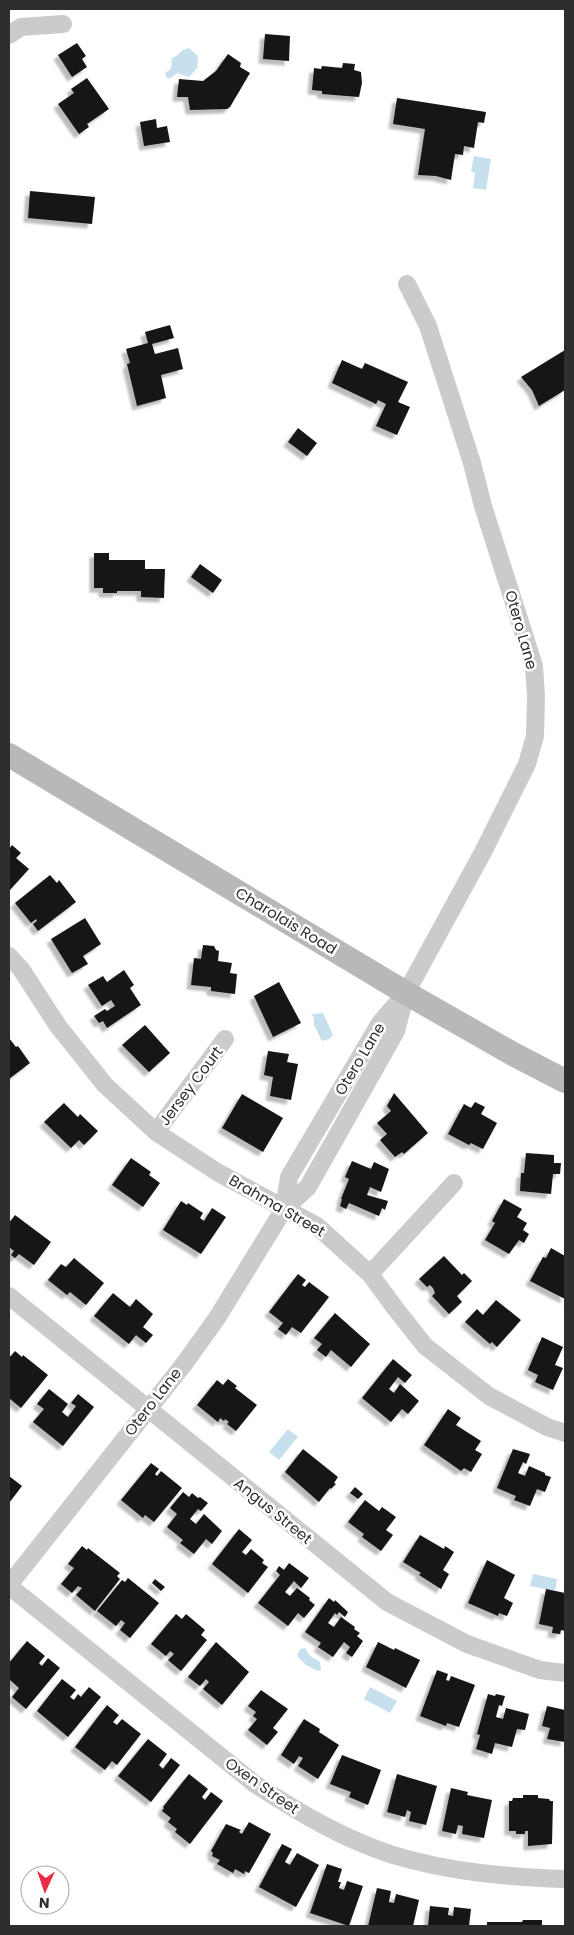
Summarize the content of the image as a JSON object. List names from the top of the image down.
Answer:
{
  "streets": {
    "street": [
      "Otero Lane",
      "Charolais Road",
      "Jersey Court",
      "Brahma Street",
      "Angus Street",
      "Oxen Street"
    ]
  },
  "crossings": [
    ["Otero Lane", "Charolais Road"],
    ["Otero Lane", "Brahma Street"],
    ["Otero Lane", "Angus Street"],
    ["Otero Lane", "Oxen Street"],
    ["Jersey Court", "Brahma Street"]
  ],
  "north": "bottom"
}
